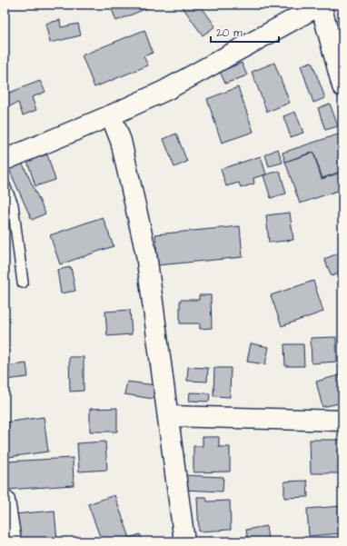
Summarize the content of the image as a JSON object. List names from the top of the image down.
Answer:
{
  "scale_bar": "20 m"
}
